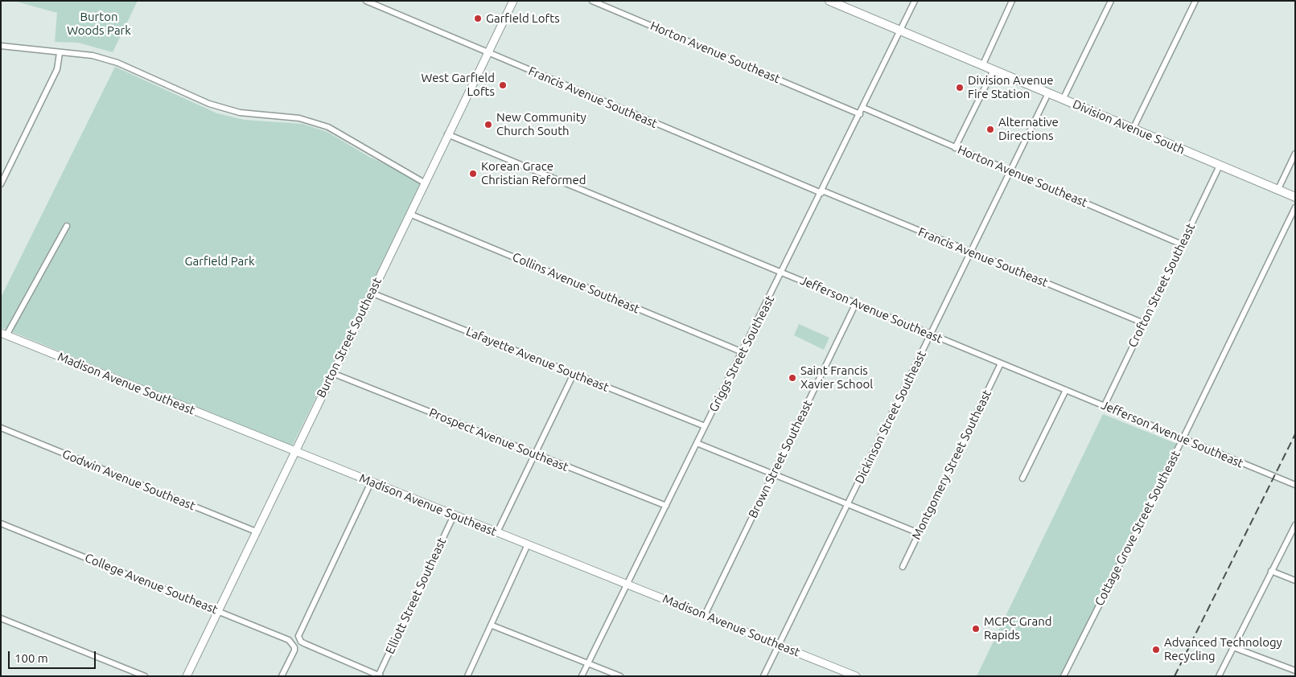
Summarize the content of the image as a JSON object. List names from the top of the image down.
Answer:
{
  "streets": {
    "main road": ["Division Avenue South"],
    "street": [
      "Horton Avenue Southeast",
      "Francis Avenue Southeast",
      "Collins Avenue Southeast",
      "Crofton Street Southeast",
      "Jefferson Avenue Southeast",
      "Burton Street Southeast",
      "Griggs Street Southeast",
      "Lafayette Avenue Southeast",
      "Madison Avenue Southeast",
      "Dickinson Street Southeast",
      "Prospect Avenue Southeast",
      "Brown Street Southeast",
      "Montgomery Street Southeast",
      "Godwin Avenue Southeast",
      "Cottage Grove Street Southeast",
      "College Avenue Southeast",
      "Elliott Street Southeast"
    ]
  },
  "crossings": [
    ["Horton Avenue Southeast", "Crofton Street Southeast"],
    ["Horton Avenue Southeast", "Griggs Street Southeast"],
    ["Horton Avenue Southeast", "Dickinson Street Southeast"],
    ["Francis Avenue Southeast", "Crofton Street Southeast"],
    ["Francis Avenue Southeast", "Burton Street Southeast"],
    ["Francis Avenue Southeast", "Griggs Street Southeast"],
    ["Francis Avenue Southeast", "Dickinson Street Southeast"],
    ["Division Avenue South", "Crofton Street Southeast"],
    ["Division Avenue South", "Griggs Street Southeast"],
    ["Division Avenue South", "Dickinson Street Southeast"],
    ["Collins Avenue Southeast", "Burton Street Southeast"],
    ["Collins Avenue Southeast", "Griggs Street Southeast"],
    ["Crofton Street Southeast", "Jefferson Avenue Southeast"],
    ["Jefferson Avenue Southeast", "Burton Street Southeast"],
    ["Jefferson Avenue Southeast", "Griggs Street Southeast"],
    ["Jefferson Avenue Southeast", "Dickinson Street Southeast"],
    ["Jefferson Avenue Southeast", "Brown Street Southeast"],
    ["Jefferson Avenue Southeast", "Montgomery Street Southeast"],
    ["Jefferson Avenue Southeast", "Cottage Grove Street Southeast"],
    ["Burton Street Southeast", "Lafayette Avenue Southeast"],
    ["Burton Street Southeast", "Madison Avenue Southeast"],
    ["Burton Street Southeast", "Prospect Avenue Southeast"],
    ["Burton Street Southeast", "Godwin Avenue Southeast"],
    ["Burton Street Southeast", "College Avenue Southeast"],
    ["Griggs Street Southeast", "Lafayette Avenue Southeast"],
    ["Griggs Street Southeast", "Madison Avenue Southeast"],
    ["Griggs Street Southeast", "Prospect Avenue Southeast"],
    ["Madison Avenue Southeast", "Dickinson Street Southeast"],
    ["Madison Avenue Southeast", "Brown Street Southeast"],
    ["Madison Avenue Southeast", "Elliott Street Southeast"]
  ],
  "parks": ["Burton Woods Park", "Garfield Park"],
  "places": [
    "Garfield Lofts",
    "West Garfield Lofts",
    "Division Avenue Fire Station",
    "New Community Church South",
    "Alternative Directions",
    "Korean Grace Christian Reformed",
    "Saint Francis Xavier School",
    "MCPC Grand Rapids",
    "Advanced Technology Recycling"
  ],
  "scale_bar": "100 m"
}
